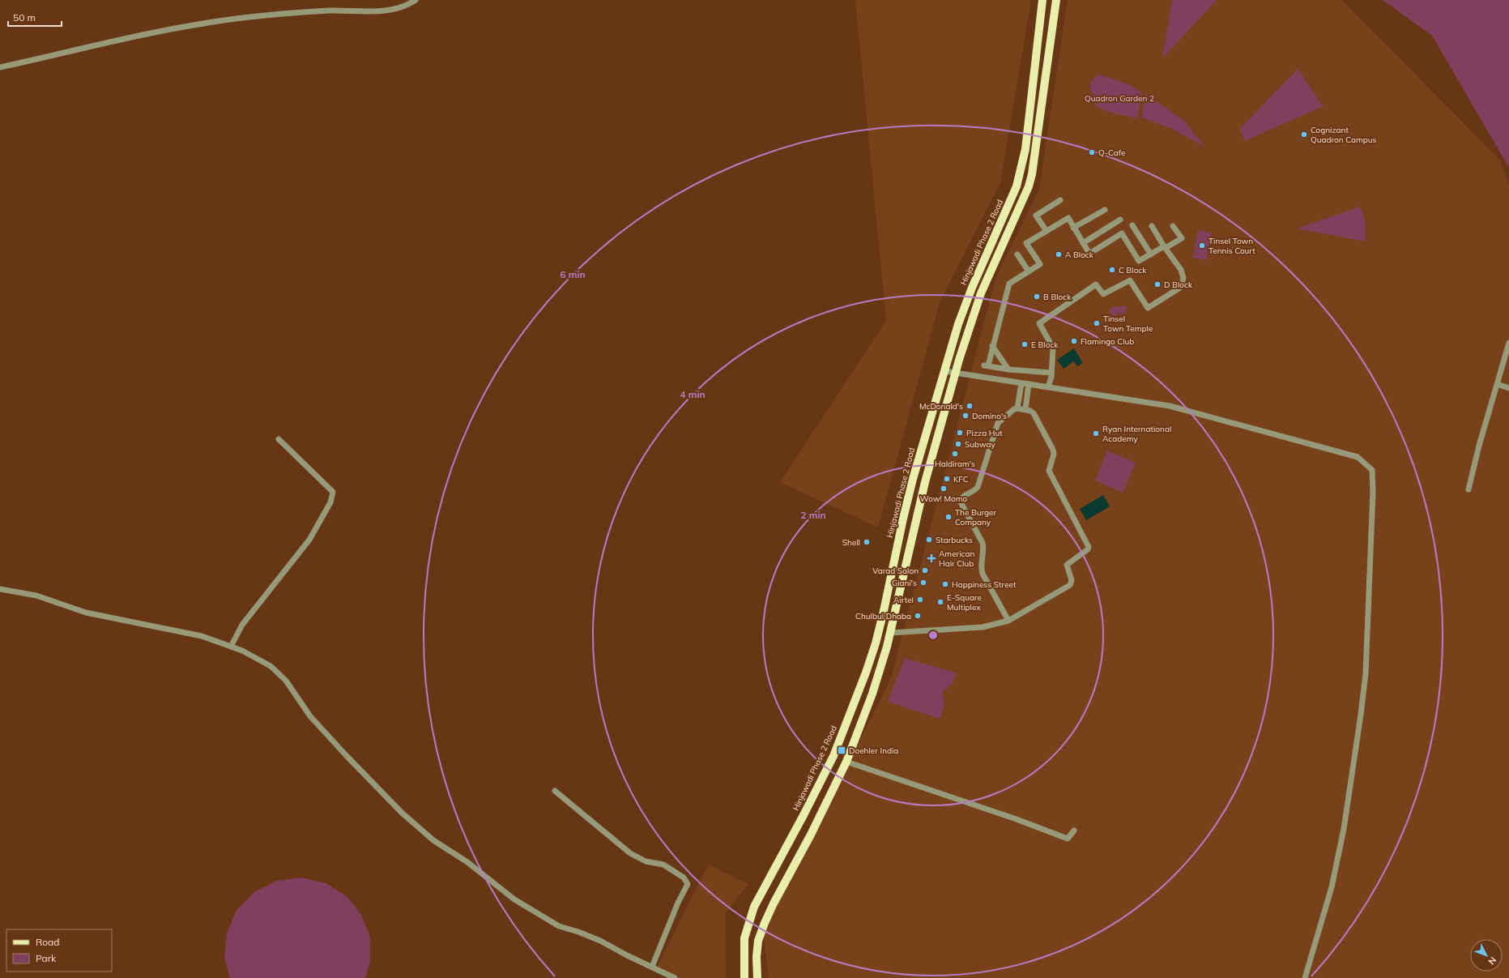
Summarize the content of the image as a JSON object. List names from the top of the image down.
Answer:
{
  "streets": {
    "main road": ["Hinjawadi Phase 2 Road"]
  },
  "parks": ["Quadron Garden 2"],
  "places": {
    "other": [
      "Cognizant Quadron Campus",
      "Q-Cafe",
      "Tinsel Town Tennis Court",
      "A Block",
      "C Block",
      "D Block",
      "B Block",
      "Tinsel Town Temple",
      "Flamingo Club",
      "E Block",
      "McDonald's",
      "Domino's",
      "Pizza Hut",
      "Ryan International Academy",
      "Subway",
      "Haldiram's",
      "KFC",
      "Wow! Momo",
      "The Burger Company",
      "Starbucks",
      "Shell",
      "Varad Salon",
      "Giani's",
      "Happiness Street",
      "Airtel",
      "E-Square Multiplex",
      "Chulbul Dhaba"
    ],
    "health": ["American Hair Club"],
    "transit": ["Doehler India"]
  },
  "legend": ["Road", "Park"],
  "scale_bar": "50 m",
  "north": "bottom right",
  "rings": ["6 min", "4 min", "2 min"]
}
